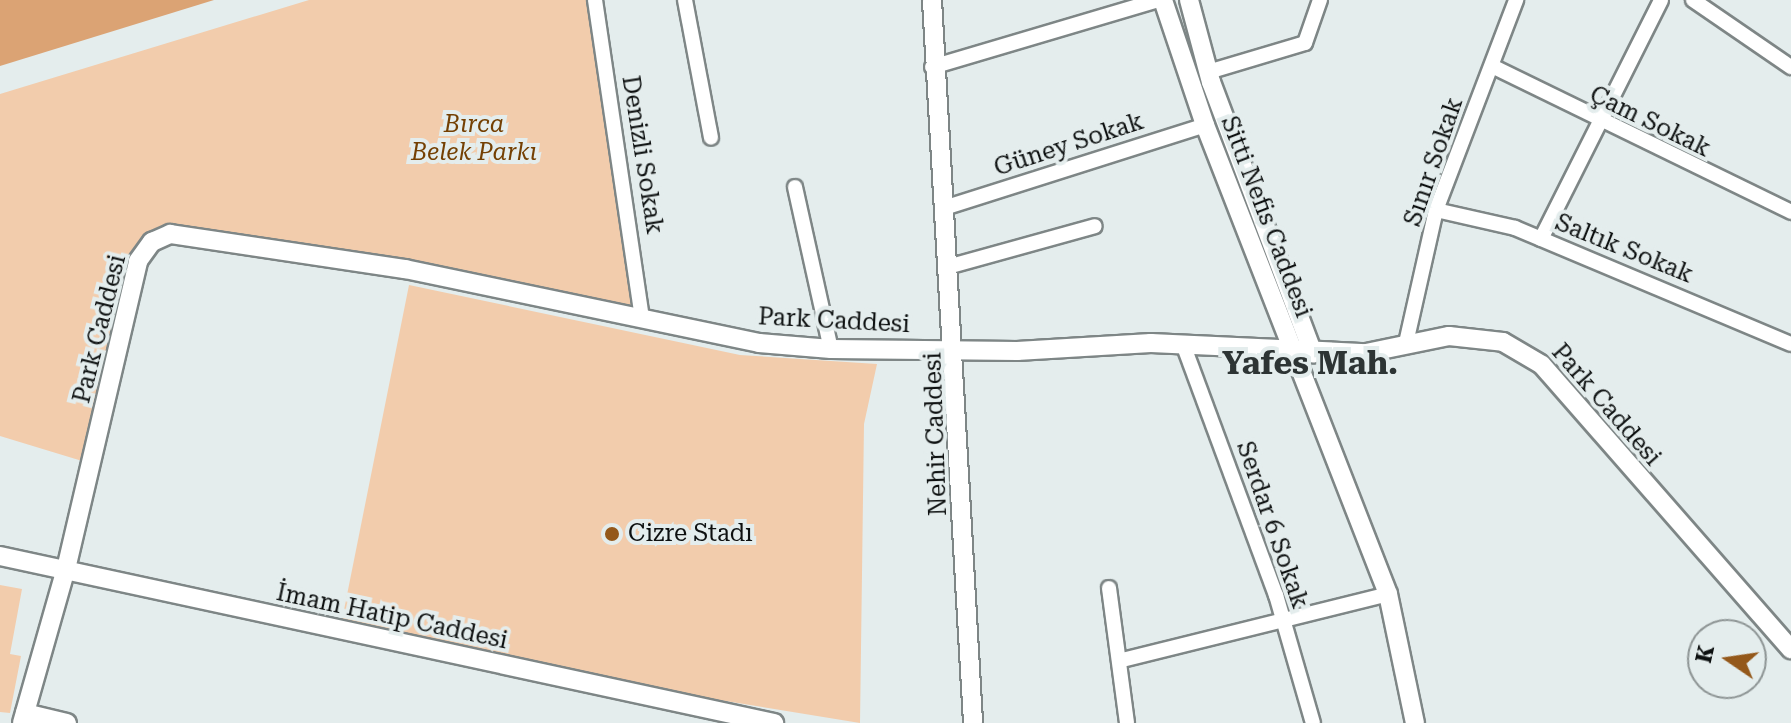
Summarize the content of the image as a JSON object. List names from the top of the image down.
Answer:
{
  "streets": {
    "street": [
      "Çam Sokak",
      "Güney Sokak",
      "Denizli Sokak",
      "Sınır Sokak",
      "Sitti Nefis Caddesi",
      "Saltık Sokak",
      "Park Caddesi",
      "Nehir Caddesi",
      "Serdar 6 Sokak",
      "İmam Hatip Caddesi"
    ]
  },
  "crossings": [
    ["Çam Sokak", "Sınır Sokak"],
    ["Güney Sokak", "Sitti Nefis Caddesi"],
    ["Güney Sokak", "Nehir Caddesi"],
    ["Denizli Sokak", "Park Caddesi"],
    ["Sınır Sokak", "Saltık Sokak"],
    ["Sınır Sokak", "Park Caddesi"],
    ["Sitti Nefis Caddesi", "Park Caddesi"],
    ["Park Caddesi", "Nehir Caddesi"],
    ["Park Caddesi", "Serdar 6 Sokak"],
    ["Park Caddesi", "İmam Hatip Caddesi"]
  ],
  "districts": ["Yafes Mah."],
  "parks": ["Bırca Belek Parkı"],
  "places": ["Cizre Stadı"],
  "north": "left"
}
